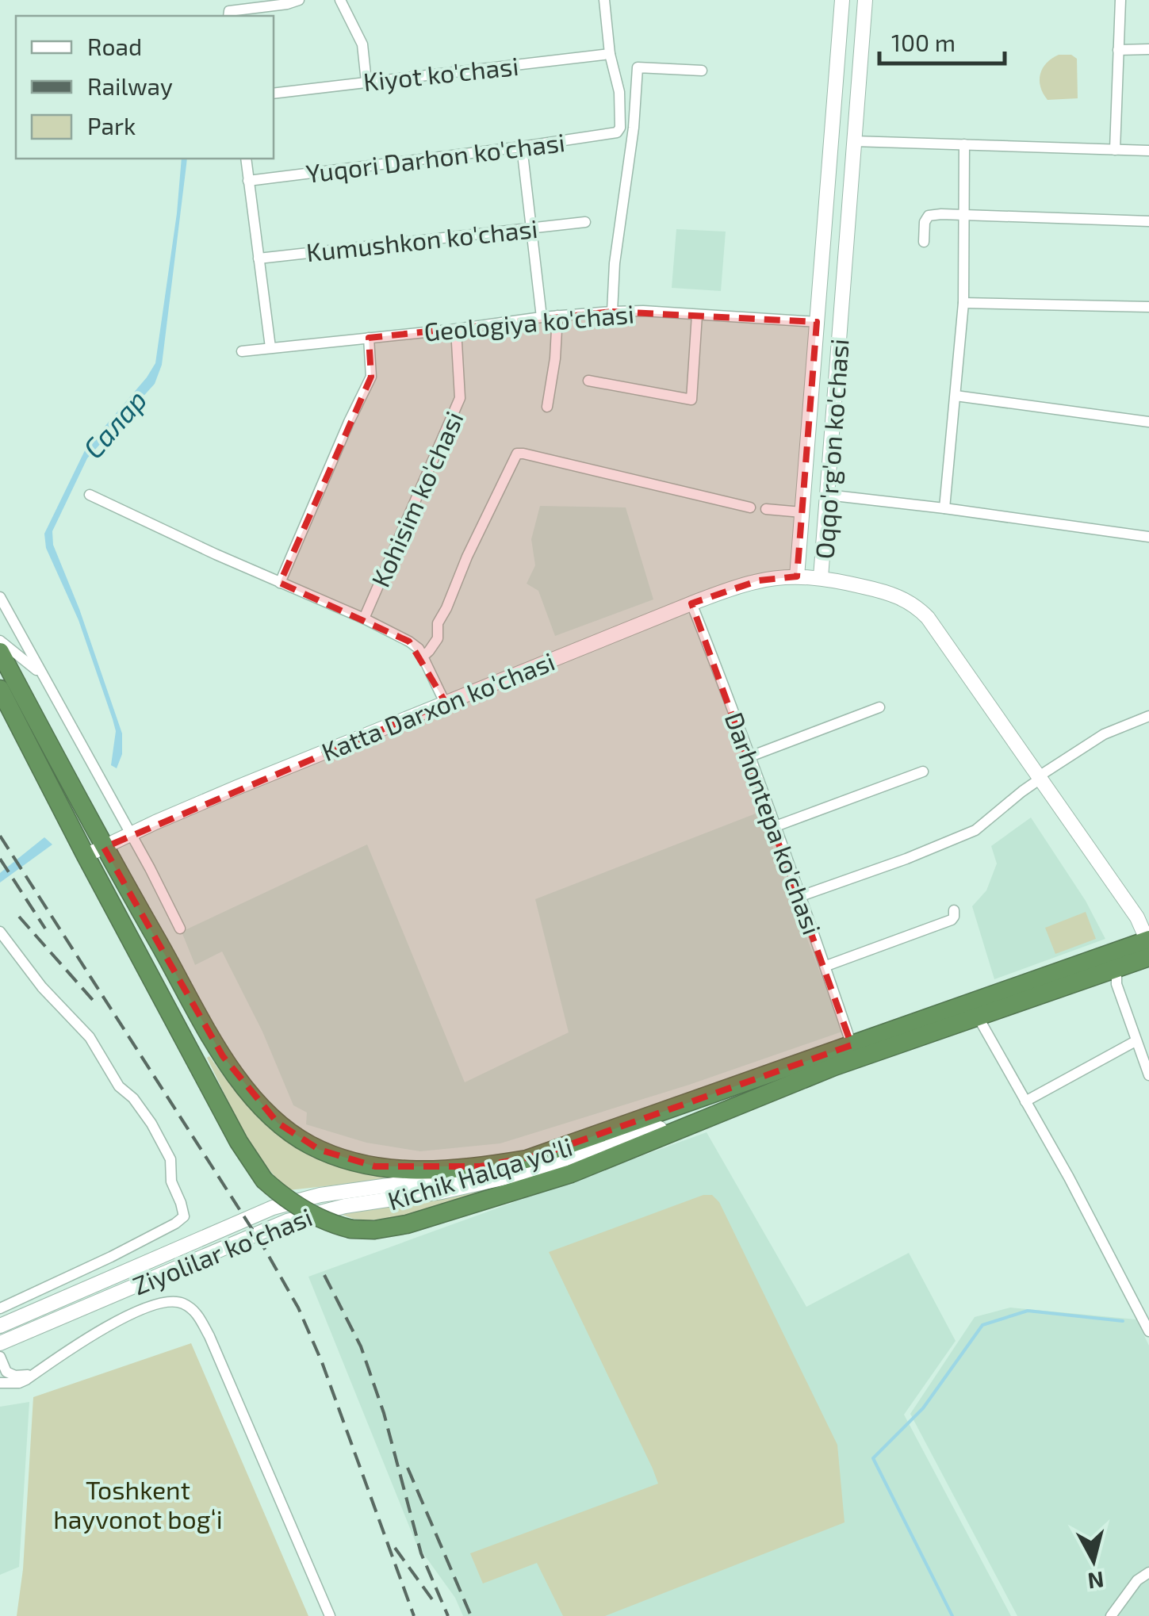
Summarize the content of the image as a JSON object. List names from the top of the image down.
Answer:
{
  "streets": {
    "highway": ["Kichik Halqa yo'li"],
    "main road": ["Oqqo'rg'on ko'chasi", "Katta Darxon ko'chasi", "Ziyolilar ko'chasi"],
    "street": [
      "Kiyot ko'chasi",
      "Yuqori Darhon ko'chasi",
      "Kumushkon ko'chasi",
      "Geologiya ko'chasi",
      "Kohisim ko'chasi",
      "Darhontepa ko'chasi"
    ]
  },
  "crossings": [
    ["Kiyot ko'chasi", "Yuqori Darhon ko'chasi"],
    ["Geologiya ko'chasi", "Oqqo'rg'on ko'chasi"],
    ["Geologiya ko'chasi", "Kohisim ko'chasi"],
    ["Oqqo'rg'on ko'chasi", "Katta Darxon ko'chasi"],
    ["Oqqo'rg'on ko'chasi", "Kichik Halqa yo'li"],
    ["Katta Darxon ko'chasi", "Darhontepa ko'chasi"],
    ["Katta Darxon ko'chasi", "Kichik Halqa yo'li"],
    ["Darhontepa ko'chasi", "Kichik Halqa yo'li"],
    ["Kichik Halqa yo'li", "Ziyolilar ko'chasi"]
  ],
  "water": ["Салар"],
  "parks": ["Toshkent hayvonot bogʻi"],
  "legend": ["Road", "Railway", "Park"],
  "scale_bar": "100 m",
  "north": "bottom"
}
